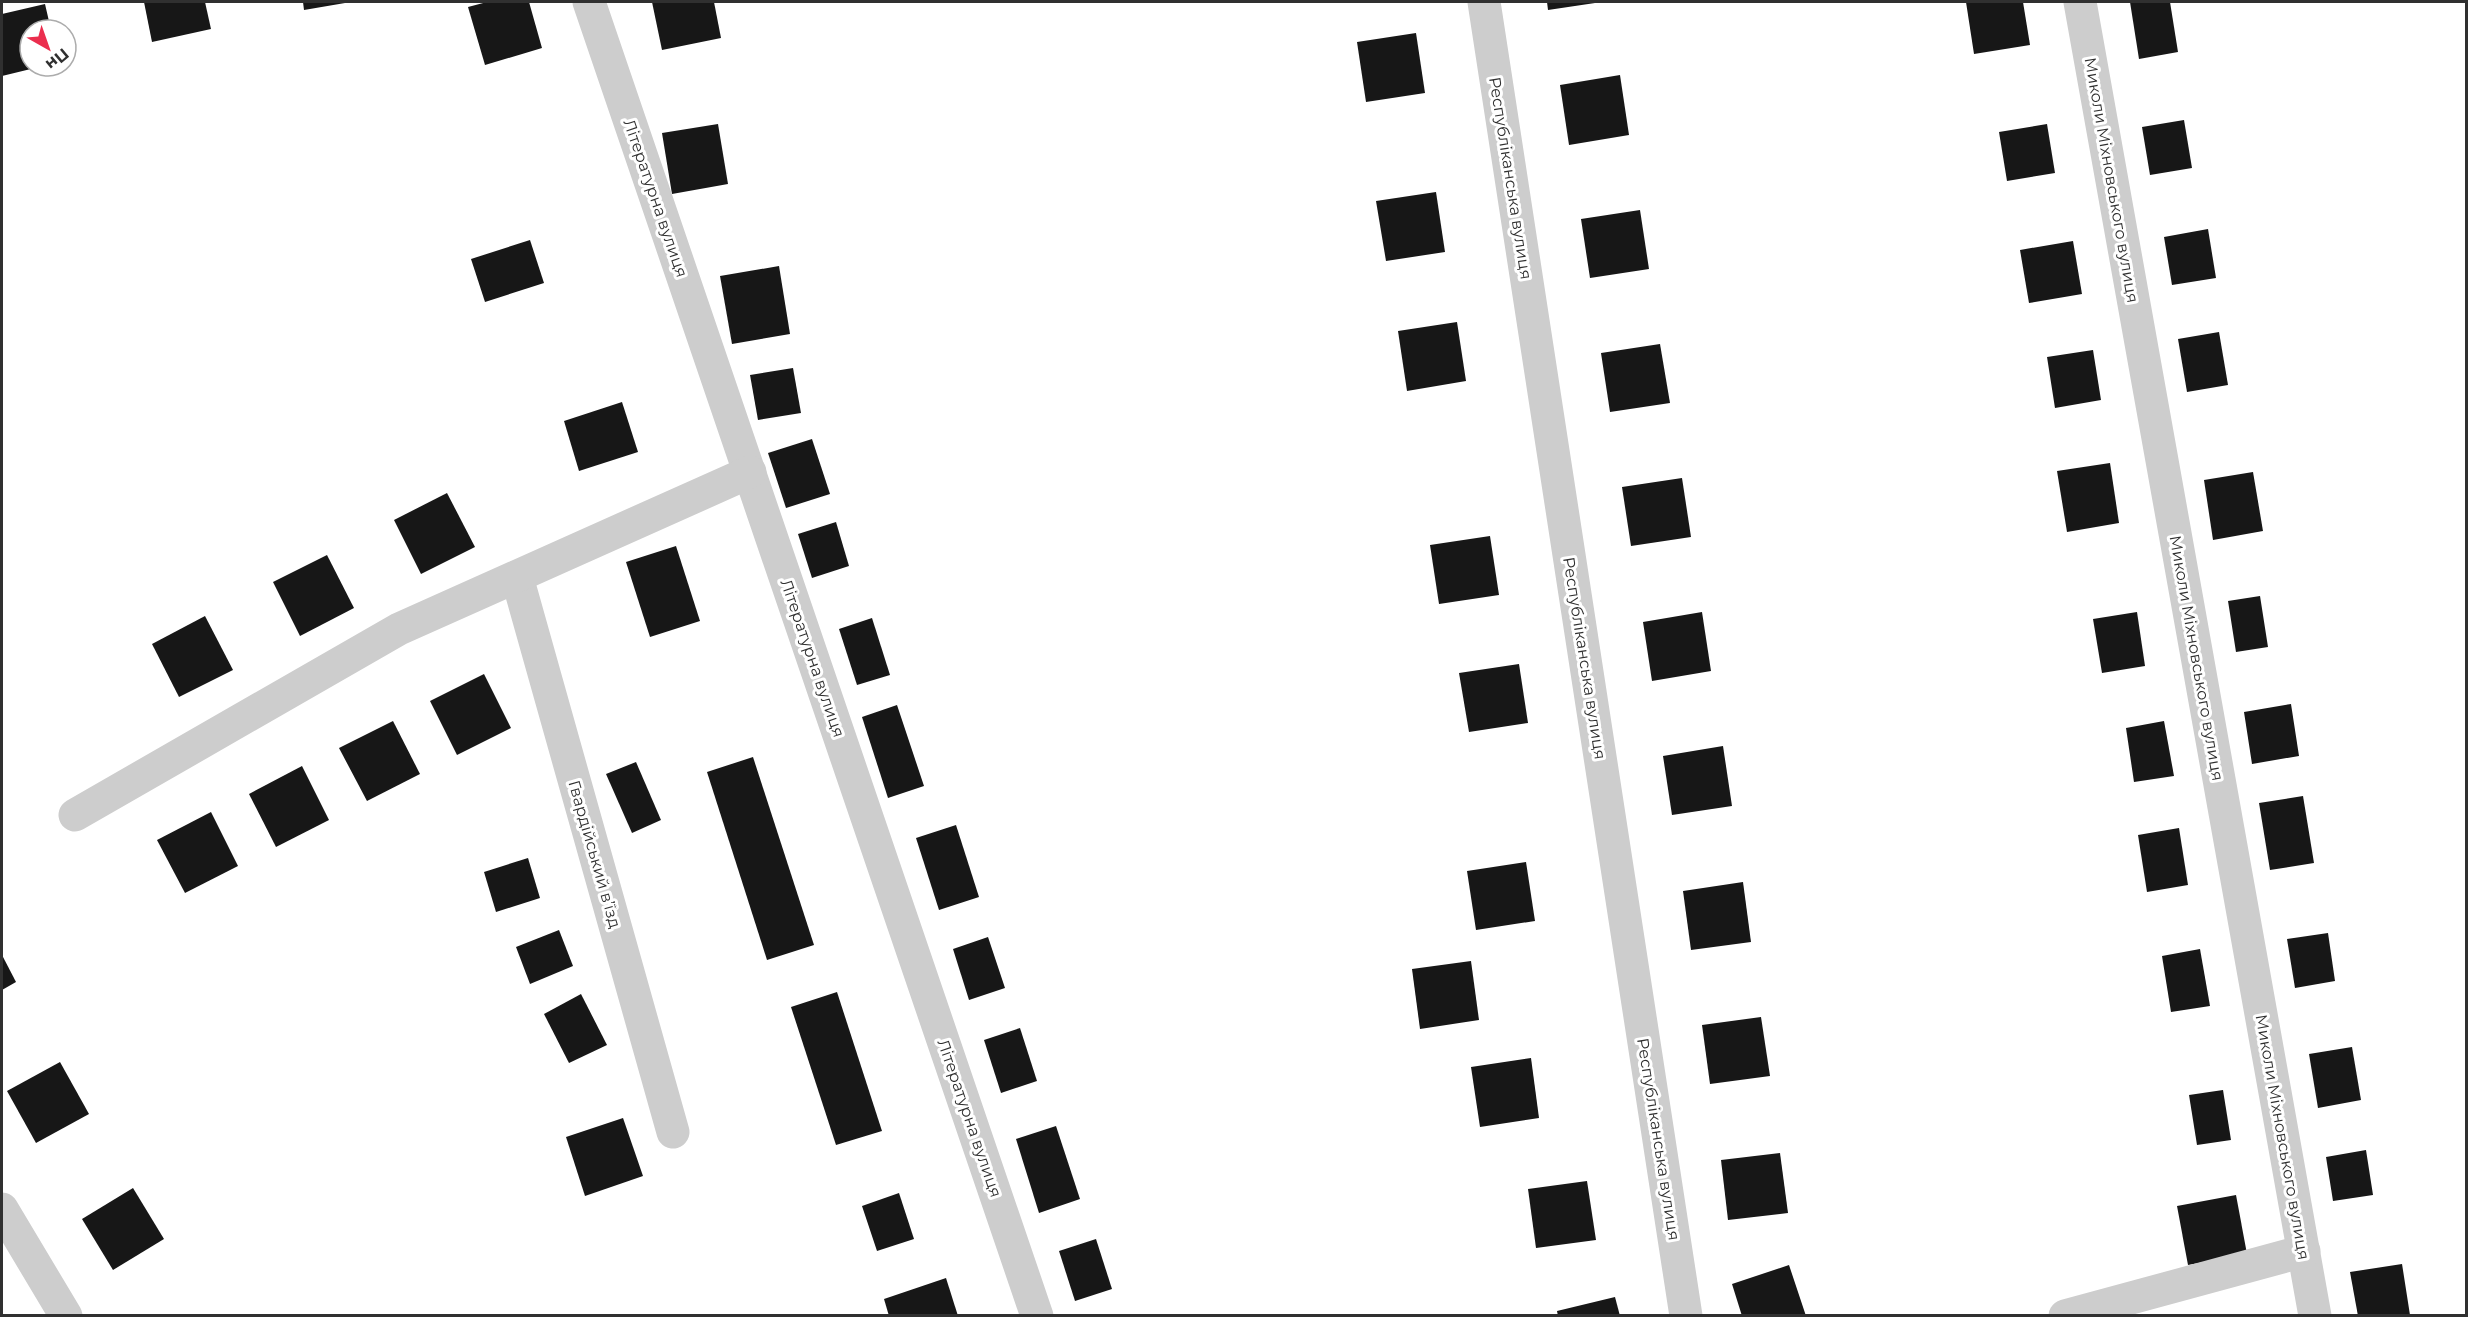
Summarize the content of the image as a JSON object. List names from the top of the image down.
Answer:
{
  "streets": {
    "street": [
      "Республіканська вулиця",
      "Миколи Міхновського вулиця",
      "Літературна вулиця",
      "Гвардійський в’їзд"
    ]
  },
  "north": "bottom right"
}
